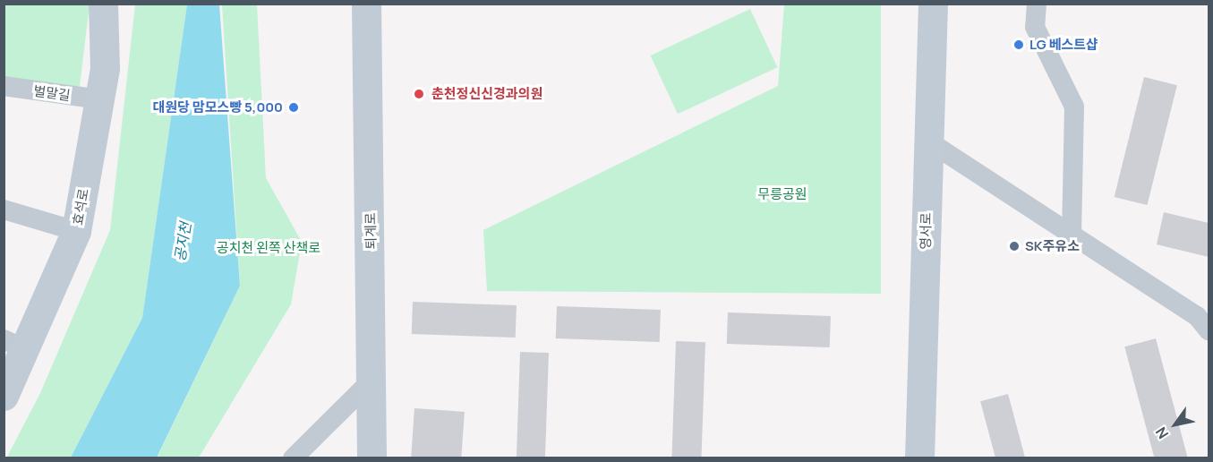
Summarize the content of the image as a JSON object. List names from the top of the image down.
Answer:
{
  "streets": {
    "street": [
      "벌말길",
      "효석로",
      "퇴계로",
      "영서로"
    ]
  },
  "crossings": [
    ["벌말길", "효석로"]
  ],
  "water": ["공지천"],
  "parks": ["무릉공원", "공치천 왼쪽 산책로"],
  "places": [
    "LG 베스트샵",
    "춘천정신신경과의원",
    "대원당 맘모스빵 5,000",
    "SK주유소"
  ],
  "north": "bottom left"
}
